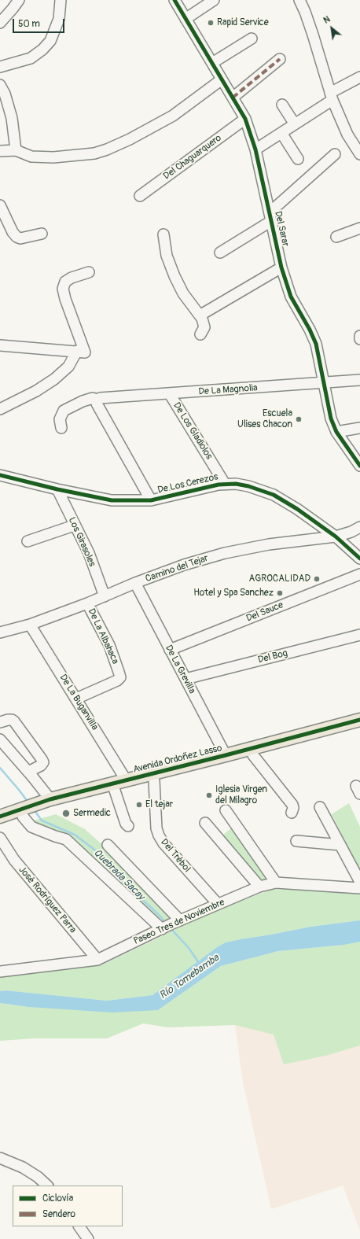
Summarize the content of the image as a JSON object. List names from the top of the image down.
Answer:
{
  "streets": {
    "main road": ["Avenida Ordoñez Lasso"],
    "street": [
      "Del Chaguarquero",
      "Del Sarar",
      "De La Magnolia",
      "De Los Gladiolos",
      "De Los Cerezos",
      "Los Girasoles",
      "Camino del Tejar",
      "Del Sauce",
      "De La Albahaca",
      "Del Bog",
      "De La Grevilla",
      "De La Buganvilla",
      "Del Trébol",
      "José Rodríguez Parra",
      "Paseo Tres de Noviembre"
    ]
  },
  "crossings": [
    ["Del Chaguarquero", "Del Sarar"],
    ["Del Sarar", "De La Magnolia"],
    ["De La Magnolia", "De Los Gladiolos"],
    ["De Los Gladiolos", "De Los Cerezos"],
    ["De Los Cerezos", "Los Girasoles"],
    ["De Los Cerezos", "Camino del Tejar"],
    ["Los Girasoles", "Camino del Tejar"],
    ["Camino del Tejar", "De La Albahaca"],
    ["Camino del Tejar", "De La Grevilla"],
    ["Camino del Tejar", "De La Buganvilla"],
    ["Del Sauce", "De La Grevilla"],
    ["De La Albahaca", "De La Buganvilla"],
    ["Del Bog", "De La Grevilla"],
    ["De La Grevilla", "Avenida Ordoñez Lasso"],
    ["De La Buganvilla", "Avenida Ordoñez Lasso"],
    ["Avenida Ordoñez Lasso", "Del Trébol"],
    ["Del Trébol", "Paseo Tres de Noviembre"],
    ["José Rodríguez Parra", "Paseo Tres de Noviembre"]
  ],
  "water": ["Quebrada Sacay", "Río Tomebamba"],
  "places": [
    "Rapid Service",
    "Escuela Ulises Chacon",
    "AGROCALIDAD",
    "Hotel y Spa Sanchez",
    "Iglesia Virgen del Milagro",
    "El tejar",
    "Sermedic"
  ],
  "legend": ["Ciclovía", "Sendero"],
  "scale_bar": "50 m",
  "north": "top left"
}
